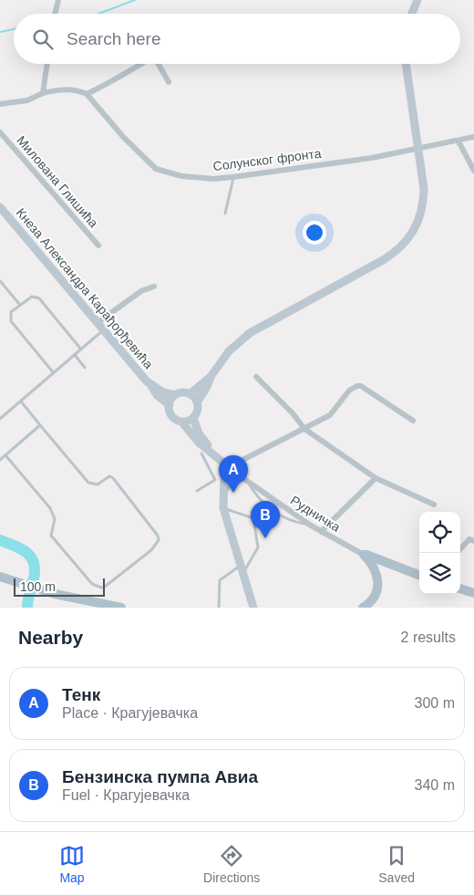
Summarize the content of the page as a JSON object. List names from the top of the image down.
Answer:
{
  "streets": {
    "main road": ["Кнеза Александра Карађорђевића"],
    "street": ["Солунског фронта", "Милована Глишића", "Рудничка"]
  },
  "scale_bar": "100 m",
  "page": {
    "search": "Search here",
    "pins": ["A", "B"],
    "scale": "100 m",
    "heading": ["Nearby", "2 results"],
    "list": [
      {
        "mark": "A",
        "name": "Тенк",
        "note": "Place · Крагујевачка",
        "value": "300 m"
      },
      {
        "mark": "B",
        "name": "Бензинска пумпа Авиа",
        "note": "Fuel · Крагујевачка",
        "value": "340 m"
      }
    ],
    "nav": ["Map", "Directions", "Saved"]
  }
}
